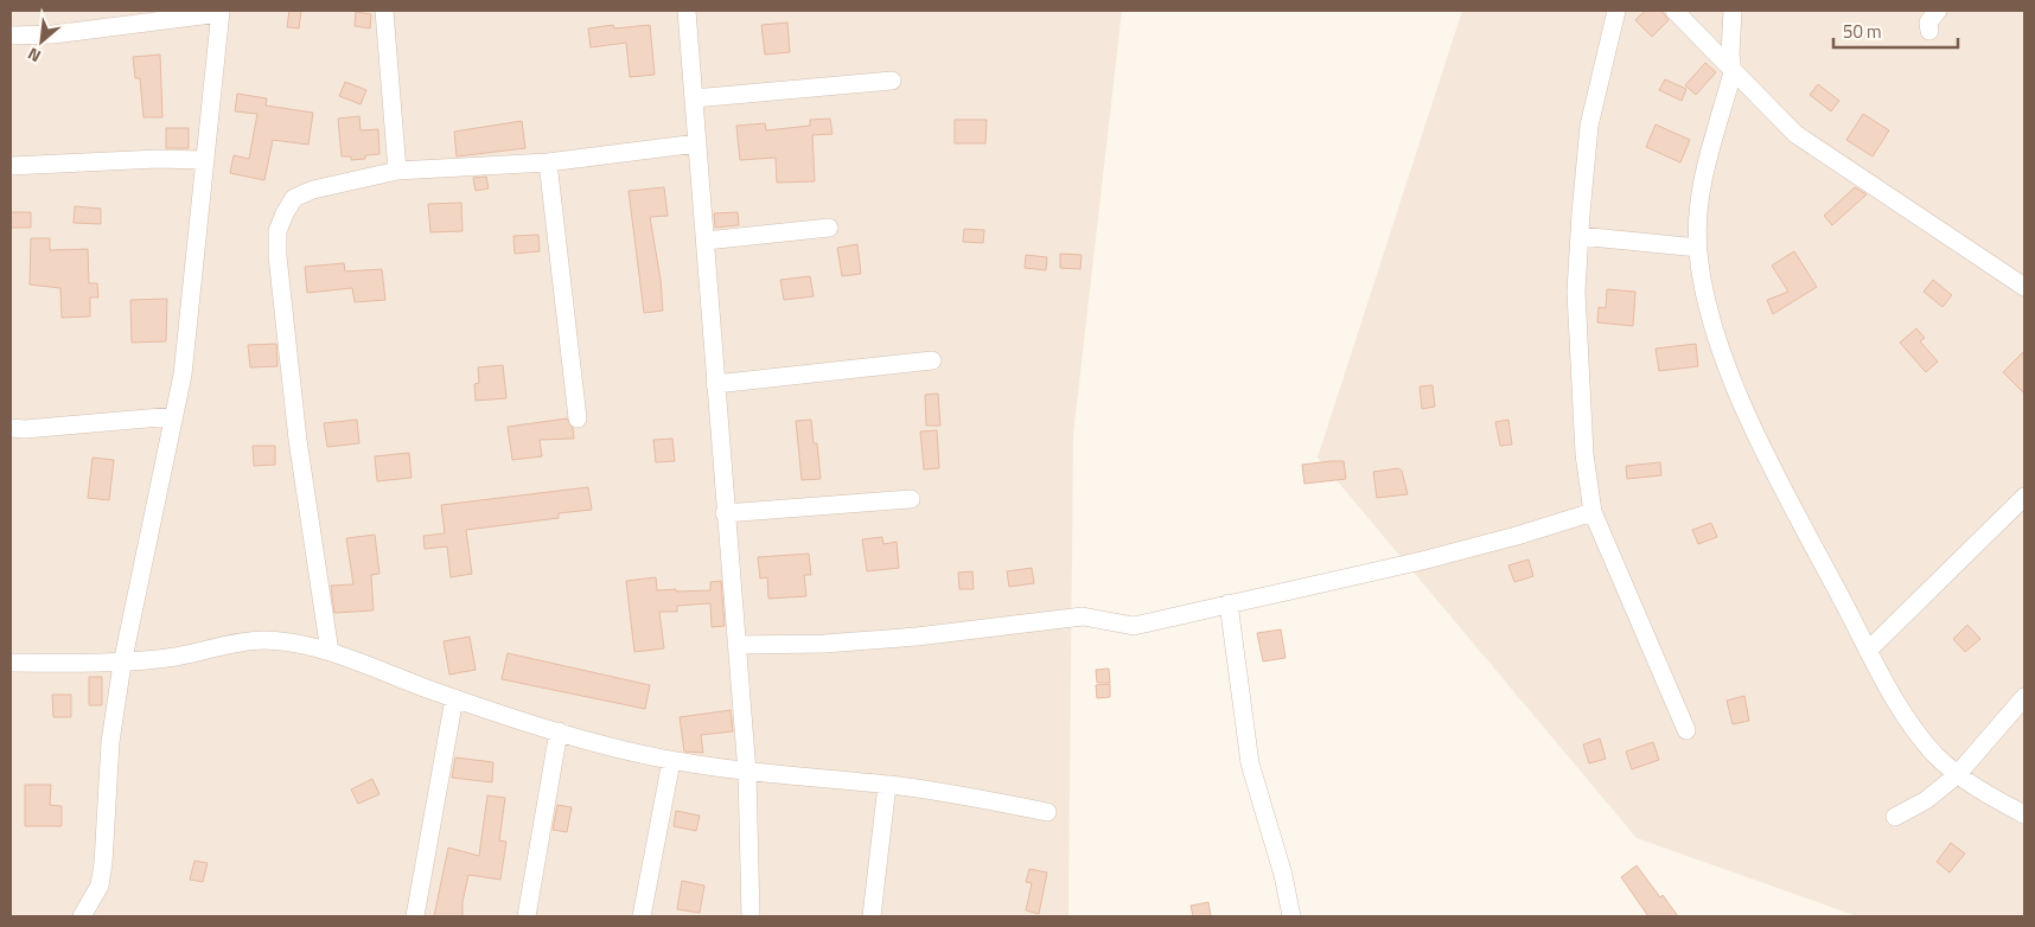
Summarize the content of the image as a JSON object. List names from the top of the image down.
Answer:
{
  "scale_bar": "50 m",
  "north": "bottom left"
}
